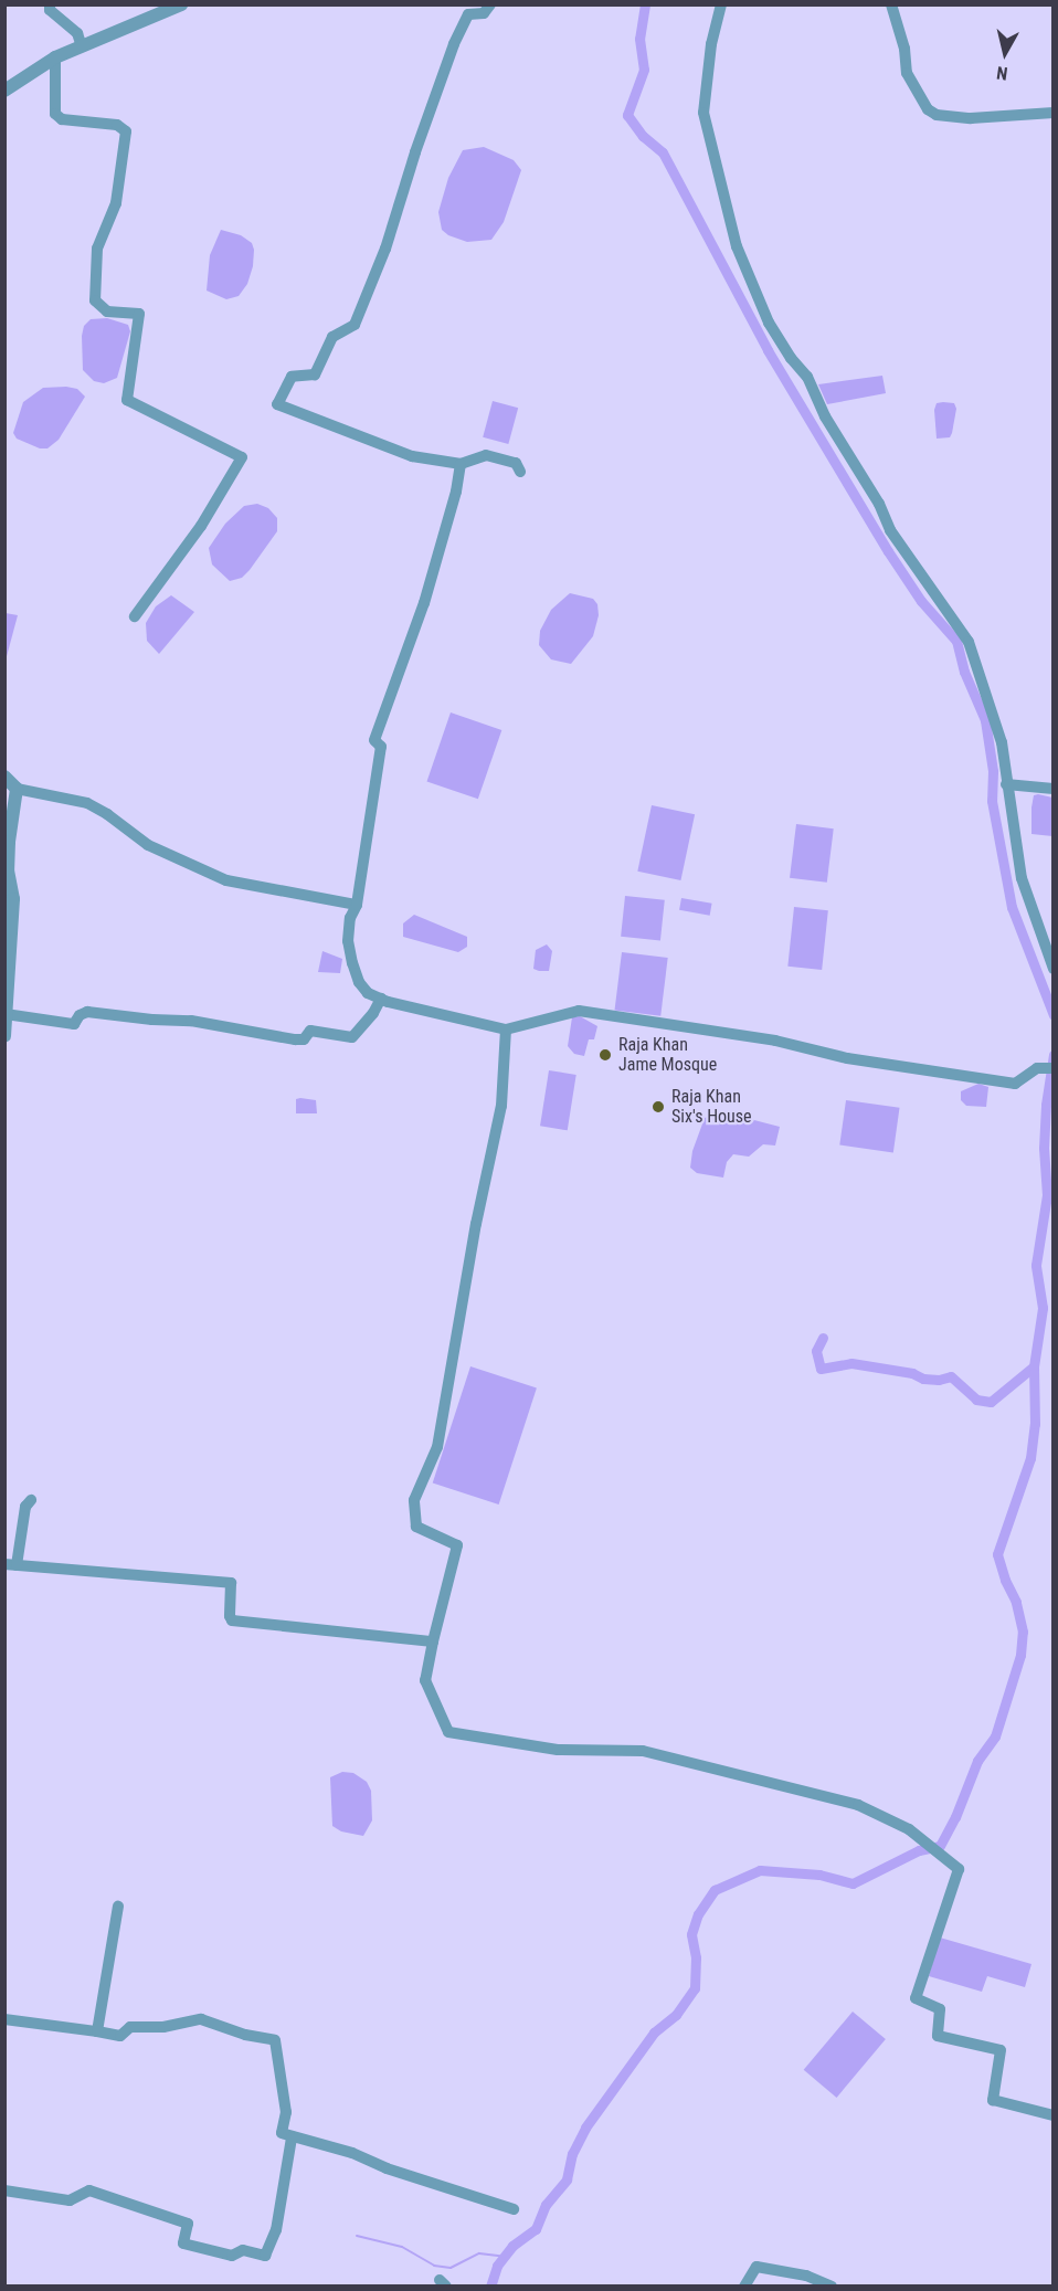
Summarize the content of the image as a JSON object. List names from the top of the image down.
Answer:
{
  "places": ["Raja Khan Jame Mosque", "Raja Khan Six's House"],
  "north": "bottom"
}
